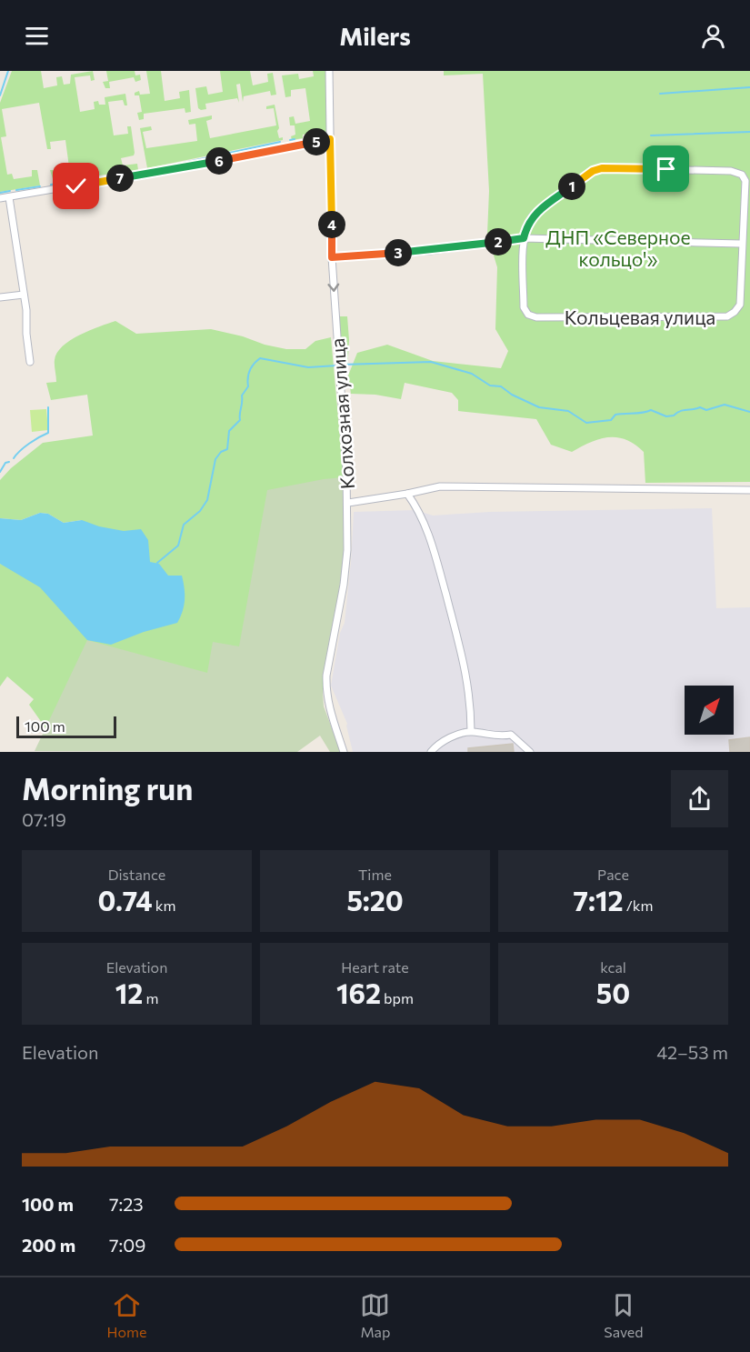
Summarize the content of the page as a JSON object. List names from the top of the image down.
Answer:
{
  "streets": {
    "street": ["Кольцевая улица", "Колхозная улица"]
  },
  "one_way": ["Колхозная улица"],
  "parks": ["ДНП «Северное кольцо'»"],
  "scale_bar": "100 m",
  "north": "top right",
  "page": {
    "header": "Milers",
    "pins": [
      "5",
      "6",
      "7",
      "1",
      "4",
      "2",
      "3"
    ],
    "scale": "100 m",
    "heading": ["Morning run", "07:19"],
    "stats": [
      ["Distance", "0.74 km"],
      ["Time", "5:20"],
      ["Pace", "7:12 /km"],
      ["Elevation", "12 m"],
      ["Heart rate", "162 bpm"],
      ["kcal", "50"]
    ],
    "chart": ["Elevation", "42–53 m"],
    "list": [
      {
        "name": "100 m",
        "note": "7:23"
      },
      {
        "name": "200 m",
        "note": "7:09"
      }
    ],
    "tabs": ["Home", "Map", "Saved"]
  }
}
